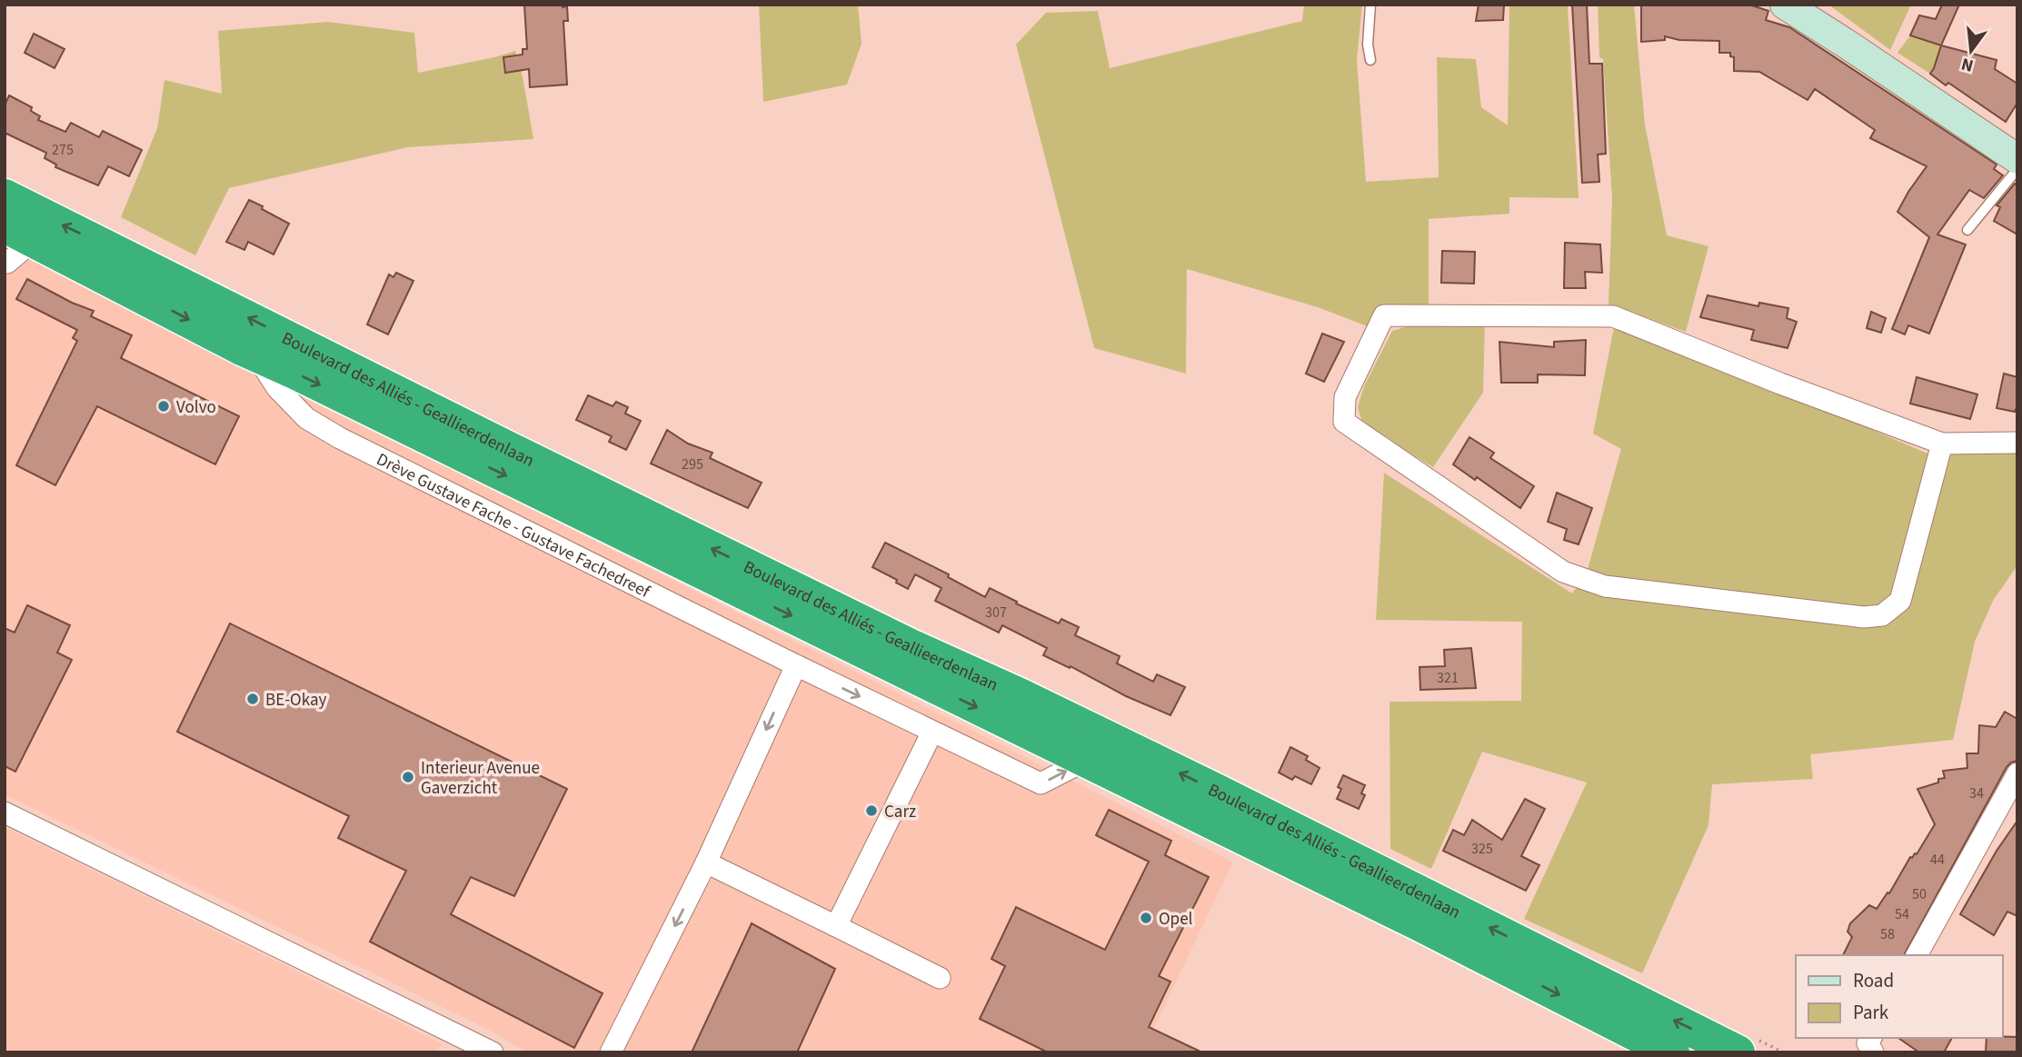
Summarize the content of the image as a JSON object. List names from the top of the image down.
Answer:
{
  "streets": {
    "highway": ["Boulevard des Alliés - Geallieerdenlaan"],
    "street": ["Drève Gustave Fache - Gustave Fachedreef"]
  },
  "crossings": [
    ["Boulevard des Alliés - Geallieerdenlaan", "Drève Gustave Fache - Gustave Fachedreef"]
  ],
  "places": [
    "Volvo",
    "BE-Okay",
    "Interieur Avenue Gaverzicht",
    "Carz",
    "Opel"
  ],
  "house_numbers": [
    "275",
    "295",
    "307",
    "321",
    "34",
    "325",
    "44",
    "50",
    "54",
    "58"
  ],
  "legend": ["Road", "Park"],
  "north": "bottom"
}
